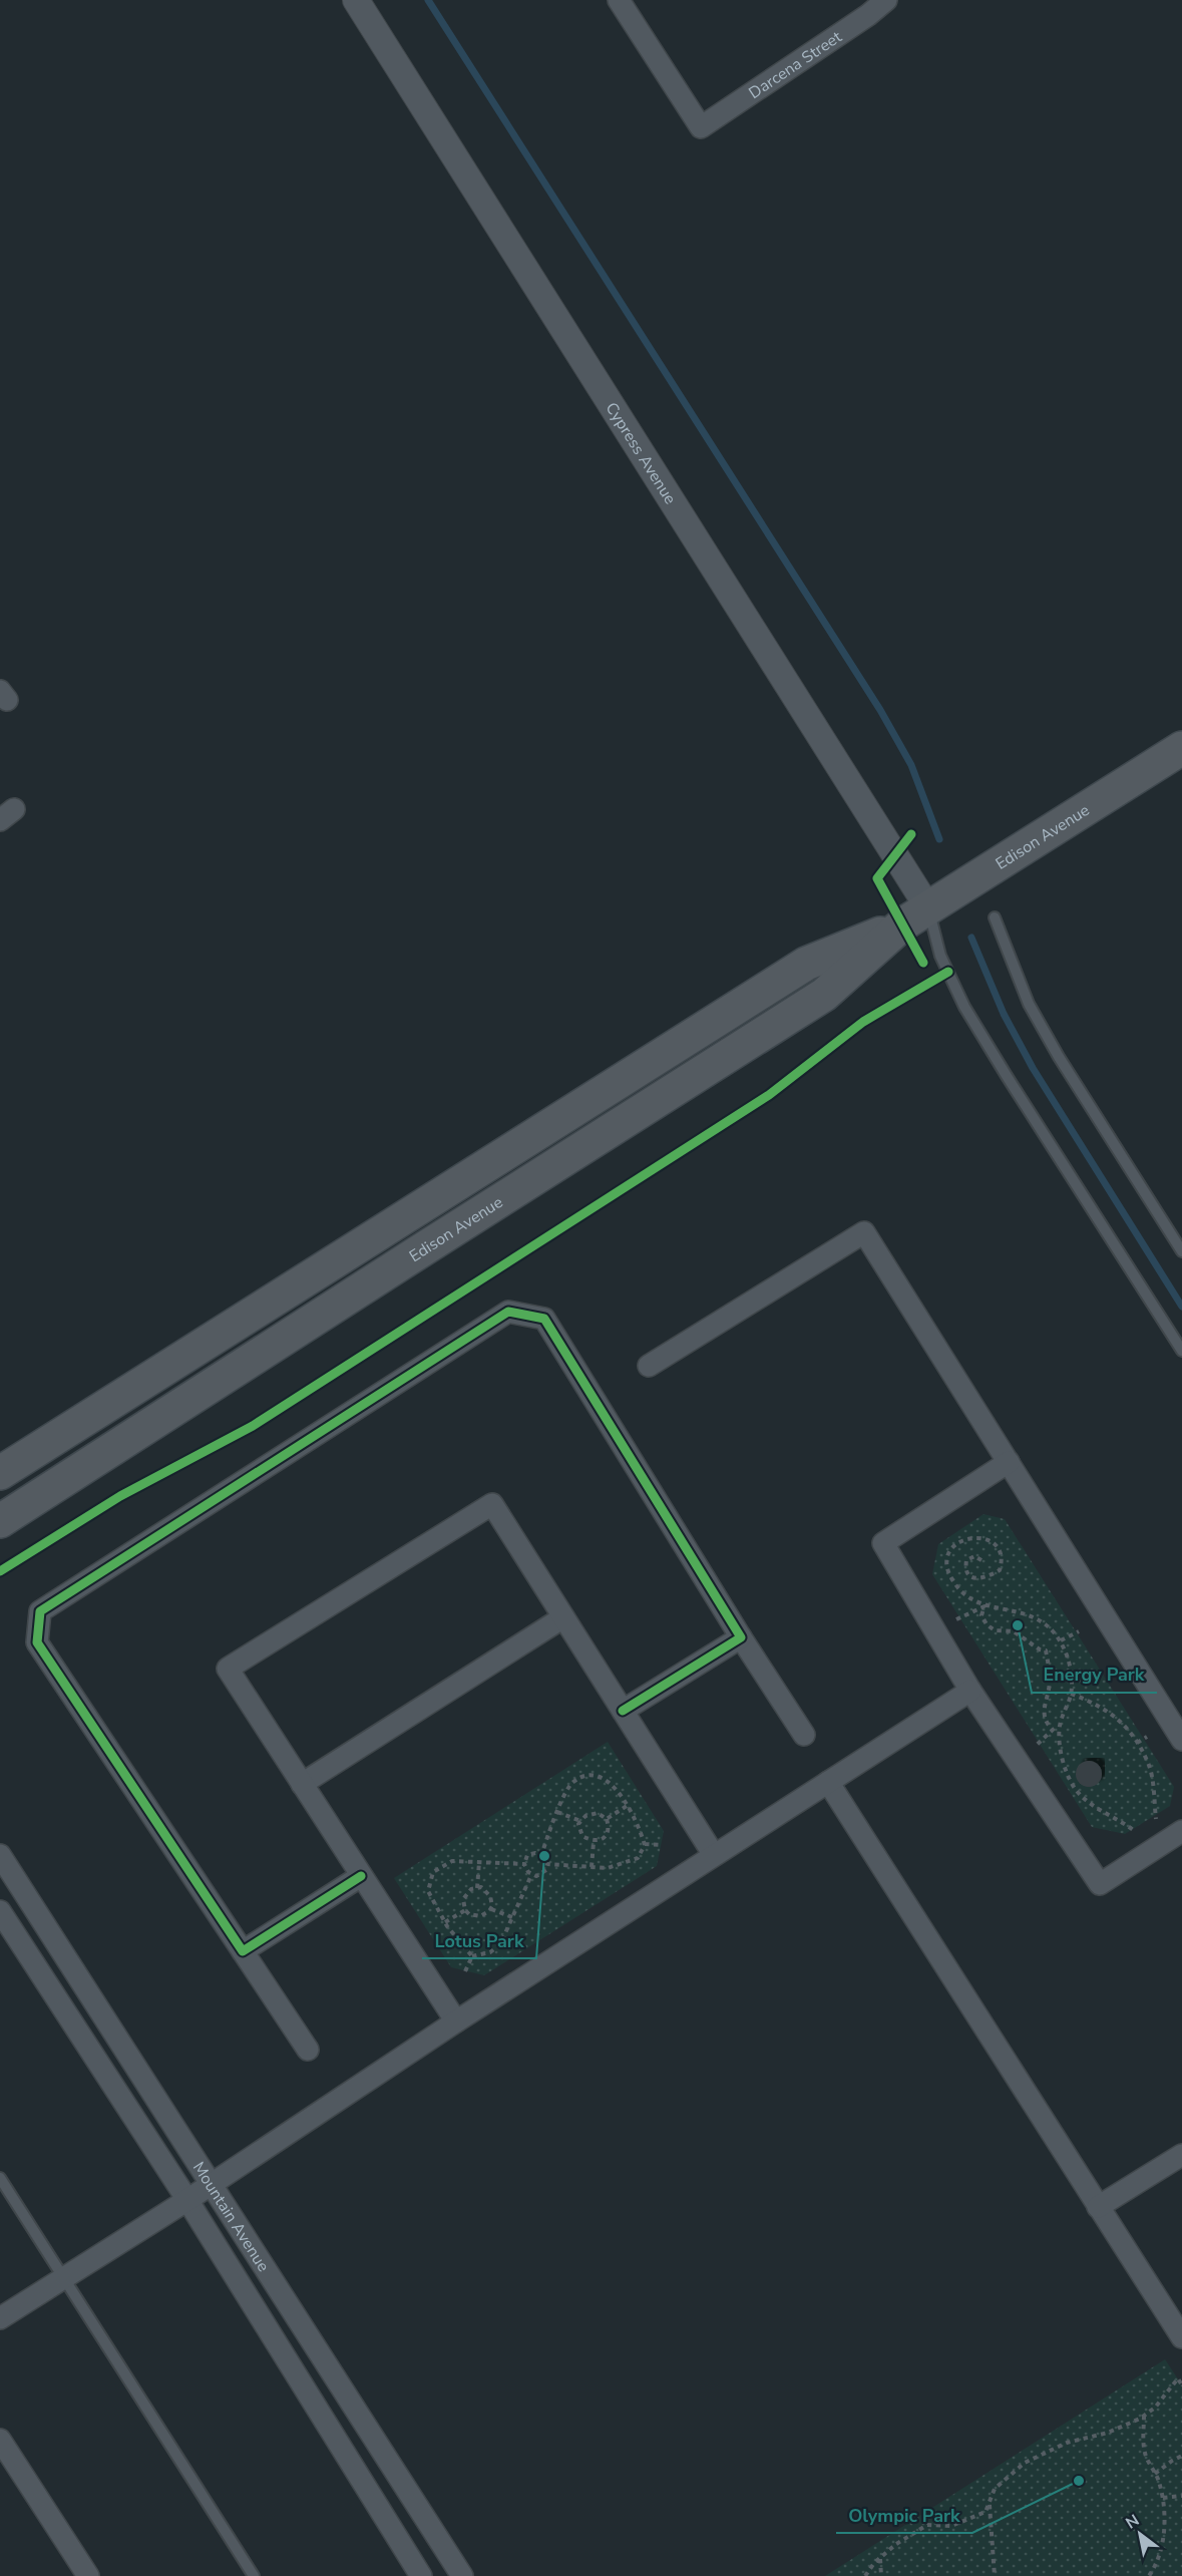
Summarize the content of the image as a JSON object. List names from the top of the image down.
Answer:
{
  "streets": {
    "main road": ["Edison Avenue"],
    "street": ["Darcena Street", "Cypress Avenue", "Mountain Avenue"]
  },
  "crossings": [
    ["Cypress Avenue", "Edison Avenue"]
  ],
  "places": ["Energy Park", "Lotus Park", "Olympic Park"],
  "north": "top left"
}
